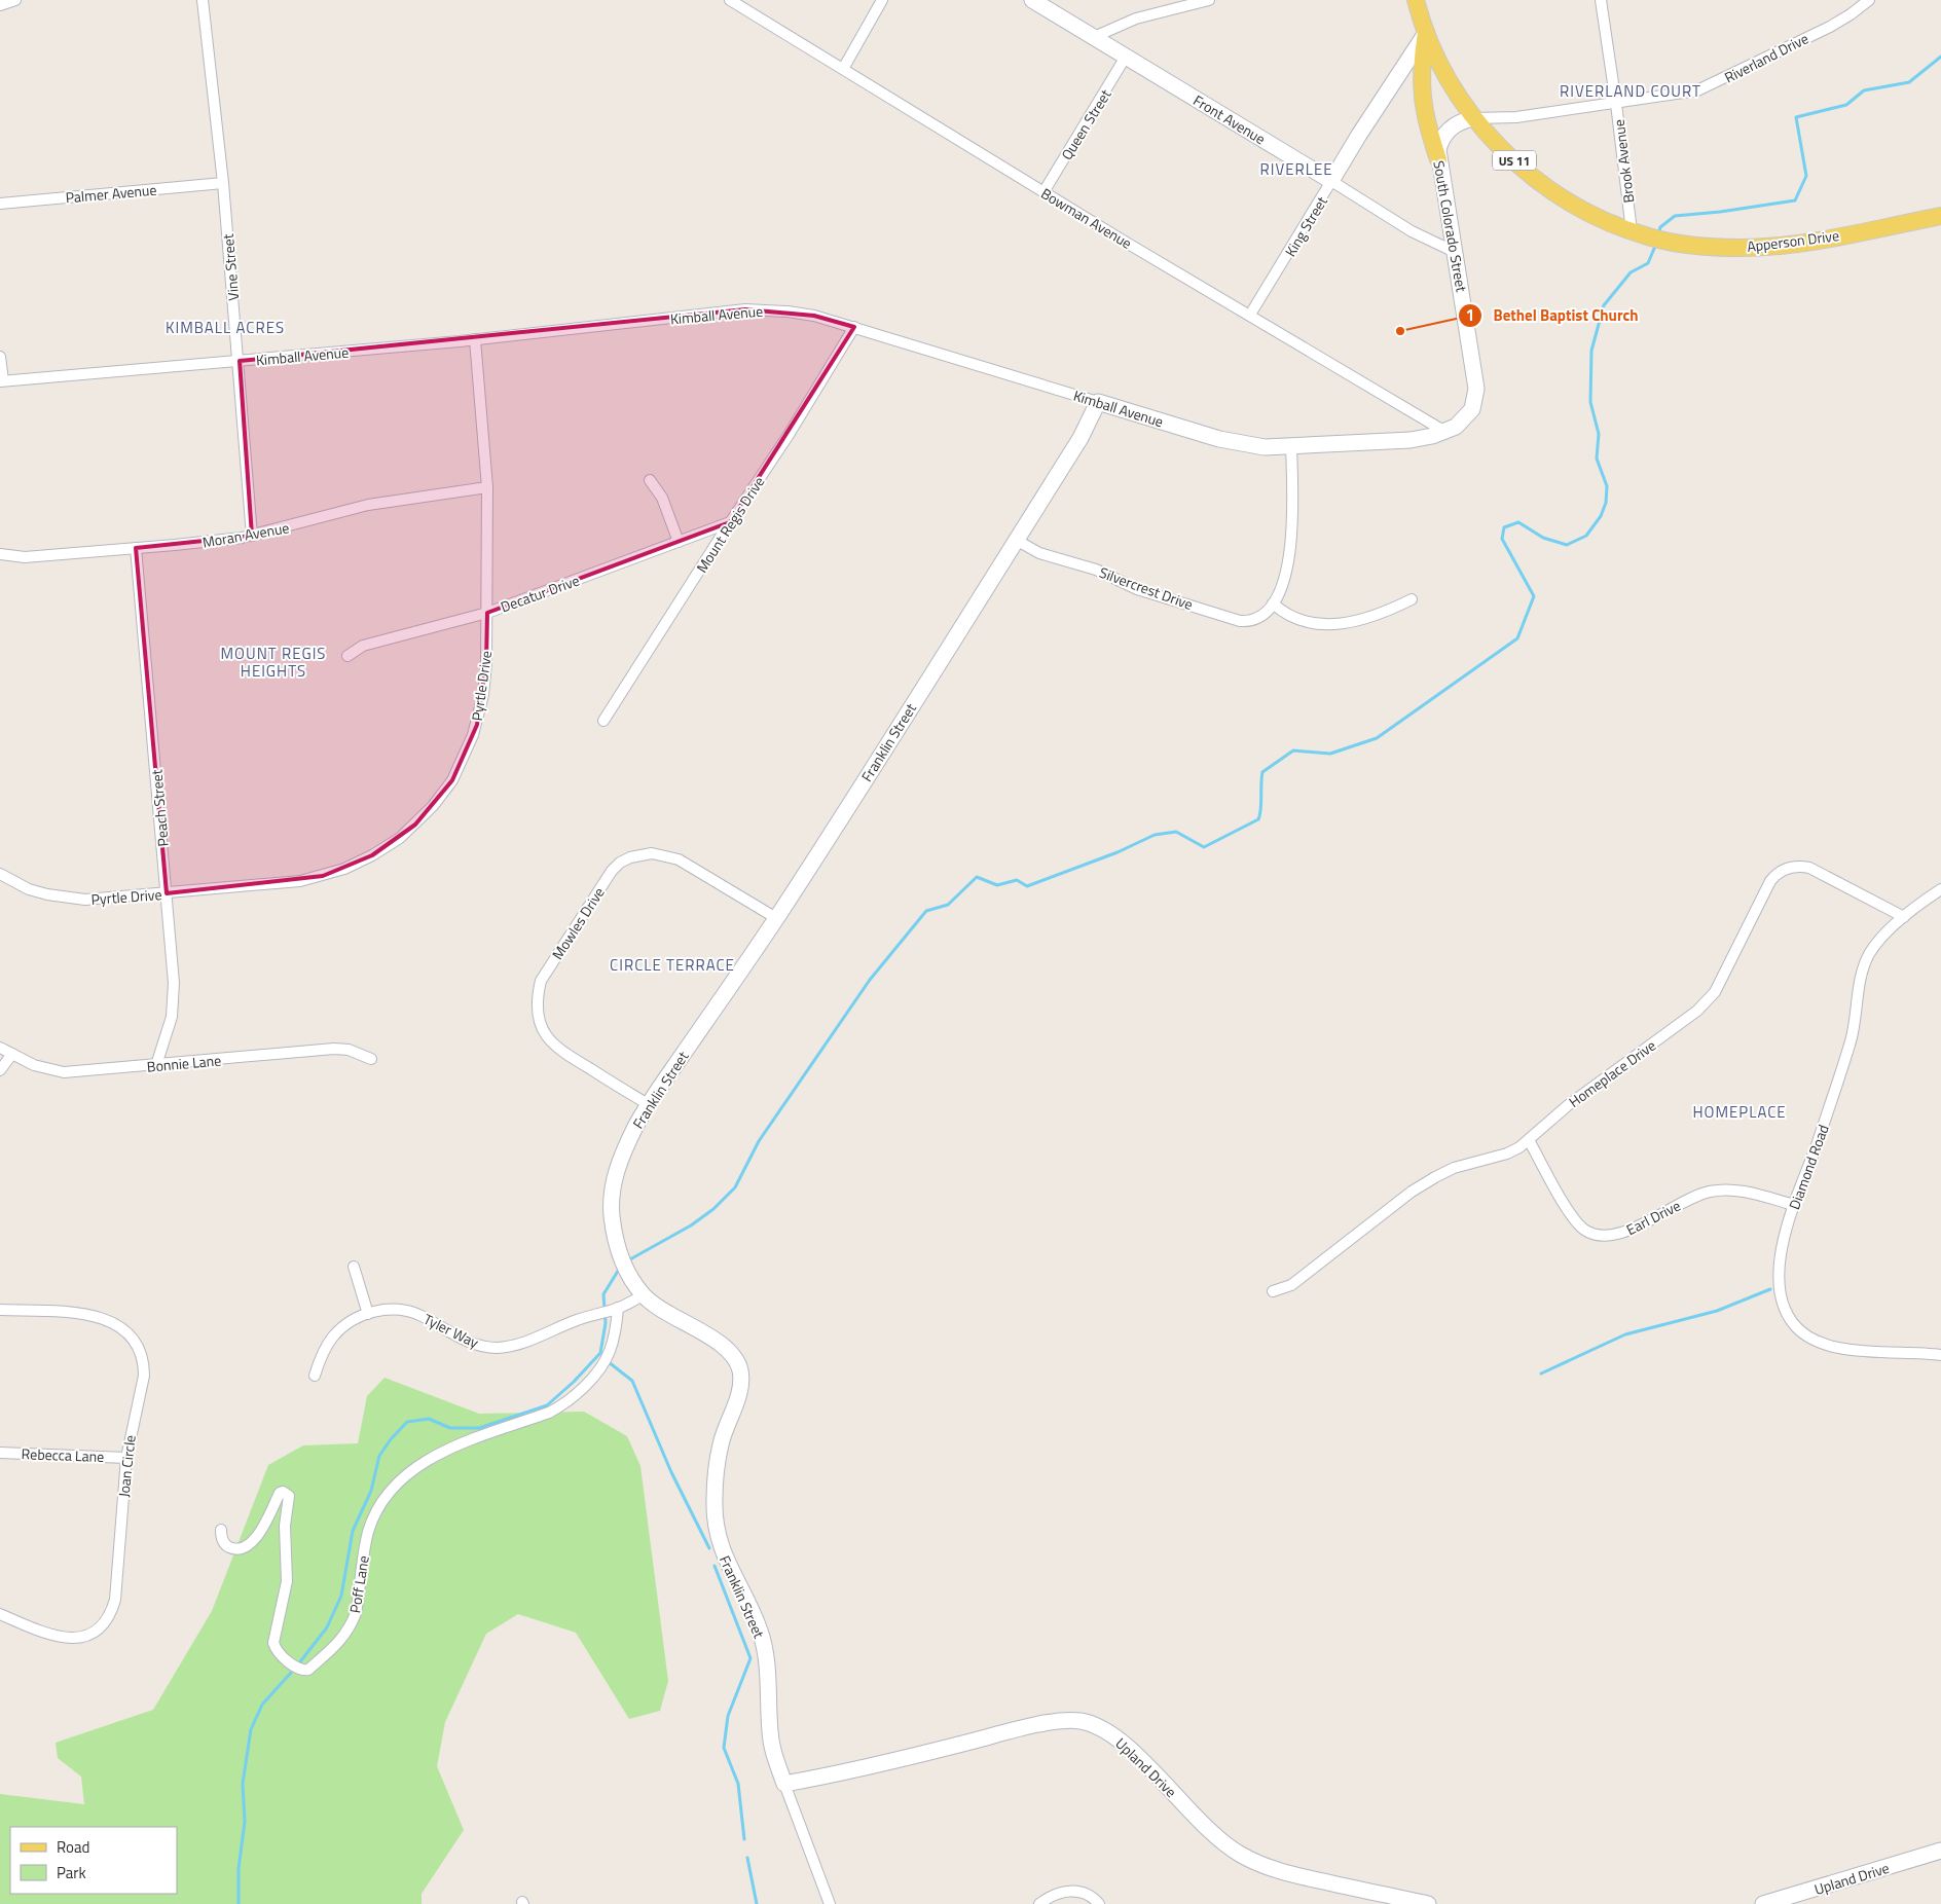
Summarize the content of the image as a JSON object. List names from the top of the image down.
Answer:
{
  "streets": {
    "main road": ["US 11", "Apperson Drive"],
    "street": [
      "Riverland Drive",
      "Front Avenue",
      "Queen Street",
      "Brook Avenue",
      "Palmer Avenue",
      "Bowman Avenue",
      "King Street",
      "South Colorado Street",
      "Vine Street",
      "Kimball Avenue",
      "Mount Regis Drive",
      "Moran Avenue",
      "Silvercrest Drive",
      "Decatur Drive",
      "Pyrtle Drive",
      "Franklin Street",
      "Peach Street",
      "Mowles Drive",
      "Bonnie Lane",
      "Homeplace Drive",
      "Diamond Road",
      "Earl Drive",
      "Tyler Way",
      "Rebecca Lane",
      "Joan Circle",
      "Poff Lane",
      "Upland Drive"
    ]
  },
  "crossings": [
    ["Riverland Drive", "Brook Avenue"],
    ["Riverland Drive", "South Colorado Street"],
    ["Riverland Drive", "Apperson Drive"],
    ["Front Avenue", "Queen Street"],
    ["Front Avenue", "King Street"],
    ["Front Avenue", "South Colorado Street"],
    ["Queen Street", "Bowman Avenue"],
    ["US 11", "King Street"],
    ["US 11", "Apperson Drive"],
    ["Brook Avenue", "Apperson Drive"],
    ["Palmer Avenue", "Vine Street"],
    ["Bowman Avenue", "King Street"],
    ["Bowman Avenue", "South Colorado Street"],
    ["Bowman Avenue", "Kimball Avenue"],
    ["King Street", "Apperson Drive"],
    ["South Colorado Street", "Apperson Drive"],
    ["South Colorado Street", "Kimball Avenue"],
    ["Vine Street", "Kimball Avenue"],
    ["Vine Street", "Moran Avenue"],
    ["Kimball Avenue", "Mount Regis Drive"],
    ["Kimball Avenue", "Silvercrest Drive"],
    ["Kimball Avenue", "Pyrtle Drive"],
    ["Kimball Avenue", "Franklin Street"],
    ["Mount Regis Drive", "Decatur Drive"],
    ["Moran Avenue", "Pyrtle Drive"],
    ["Moran Avenue", "Peach Street"],
    ["Silvercrest Drive", "Franklin Street"],
    ["Decatur Drive", "Pyrtle Drive"],
    ["Pyrtle Drive", "Peach Street"],
    ["Franklin Street", "Mowles Drive"],
    ["Franklin Street", "Tyler Way"],
    ["Franklin Street", "Upland Drive"],
    ["Peach Street", "Bonnie Lane"],
    ["Homeplace Drive", "Diamond Road"],
    ["Homeplace Drive", "Earl Drive"],
    ["Diamond Road", "Earl Drive"],
    ["Tyler Way", "Poff Lane"],
    ["Rebecca Lane", "Joan Circle"]
  ],
  "districts": [
    "RIVERLAND COURT",
    "RIVERLEE",
    "KIMBALL ACRES",
    "MOUNT REGIS HEIGHTS",
    "CIRCLE TERRACE",
    "HOMEPLACE"
  ],
  "places": ["Bethel Baptist Church"],
  "legend": ["Road", "Park"]
}
